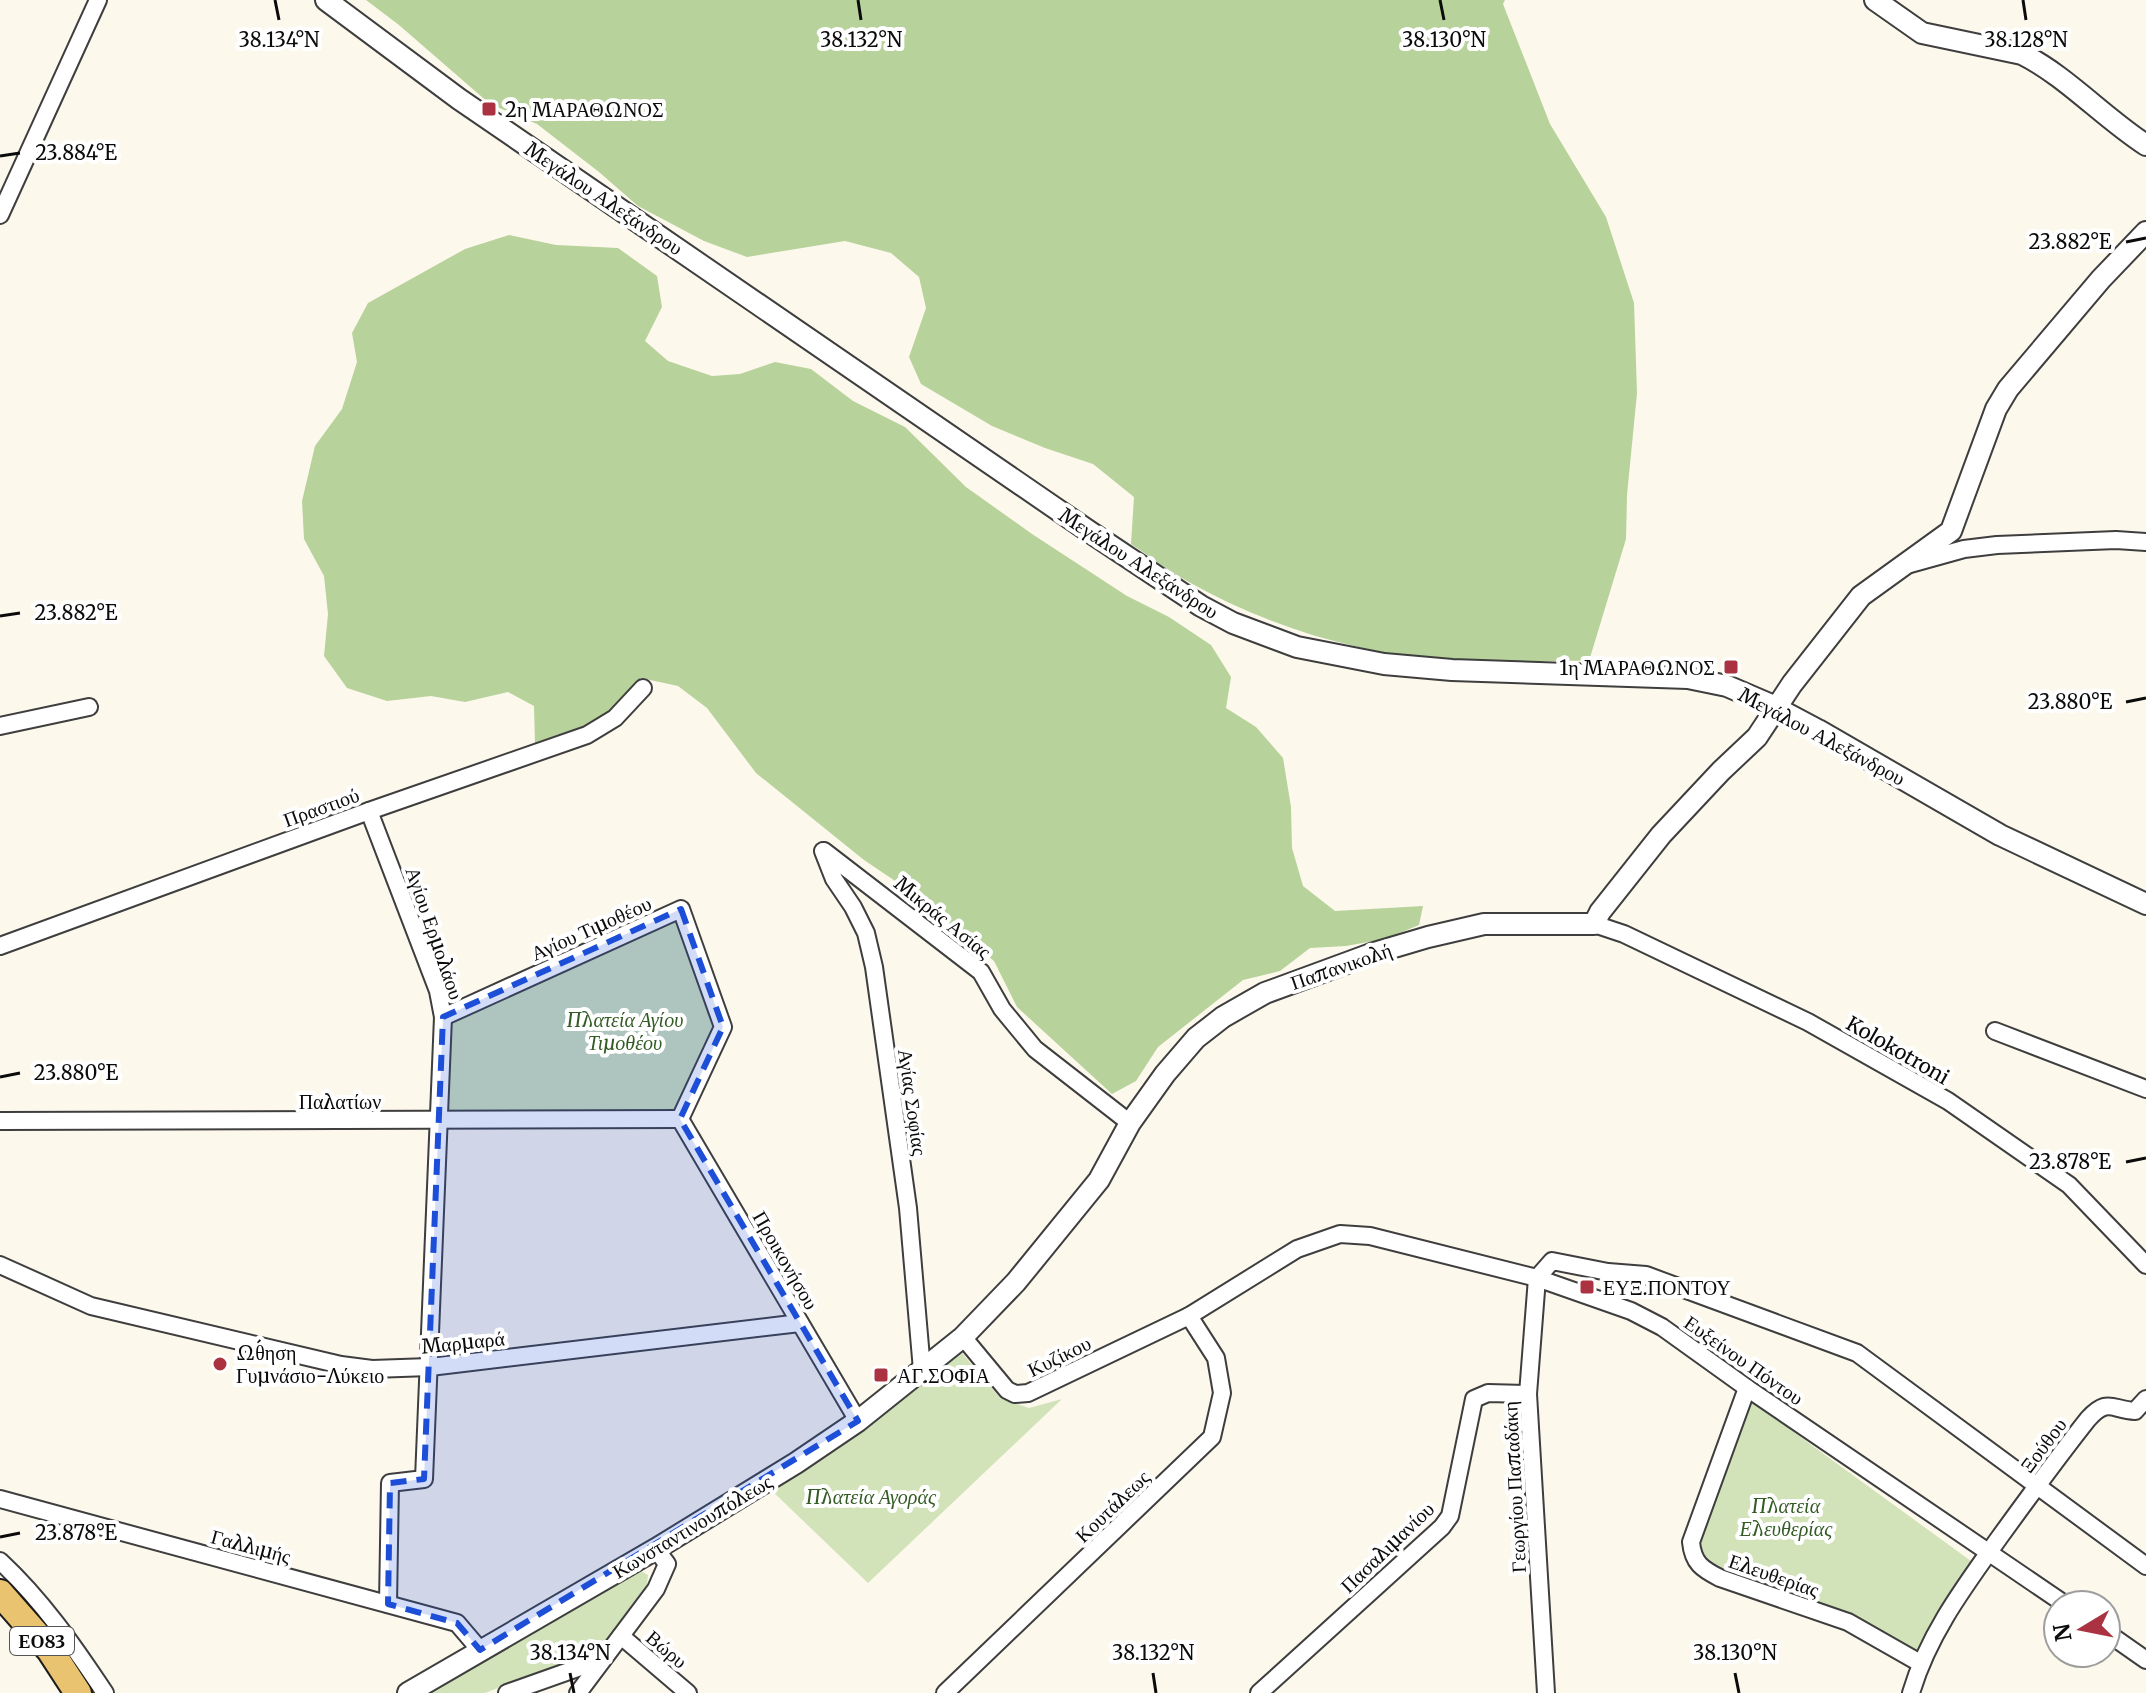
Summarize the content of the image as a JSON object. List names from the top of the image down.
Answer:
{
  "streets": {
    "main road": ["ΕΟ83"],
    "street": [
      "Μεγάλου Αλεξάνδρου",
      "Πραστιού",
      "Μικράς Ασίας",
      "Αγίου Τιμοθέου",
      "Αγίου Ερμολάου",
      "Παπανικολή",
      "Kolokotroni",
      "Παλατίων",
      "Αγίας Σοφίας",
      "Προικονήσου",
      "Μαρμαρά",
      "Κυζίκου",
      "Ευξείνου Πόντου",
      "Ξούθου",
      "Γεωργίου Παπαδάκη",
      "Κουτάλεως",
      "Κωνσταντινουπόλεως",
      "Γαλλιμής",
      "Πασαλιμανίου",
      "Ελευθερίας",
      "Βώρυ"
    ]
  },
  "crossings": [
    ["Πραστιού", "Αγίου Ερμολάου"],
    ["Μικράς Ασίας", "Παπανικολή"],
    ["Μικράς Ασίας", "Αγίας Σοφίας"],
    ["Αγίου Τιμοθέου", "Αγίου Ερμολάου"],
    ["Αγίου Τιμοθέου", "Παλατίων"],
    ["Αγίου Τιμοθέου", "Προικονήσου"],
    ["Αγίου Ερμολάου", "Παλατίων"],
    ["Αγίου Ερμολάου", "Μαρμαρά"],
    ["Αγίου Ερμολάου", "Γαλλιμής"],
    ["Παπανικολή", "Kolokotroni"],
    ["Παπανικολή", "Κυζίκου"],
    ["Παπανικολή", "Κωνσταντινουπόλεως"],
    ["Παλατίων", "Προικονήσου"],
    ["Αγίας Σοφίας", "Κωνσταντινουπόλεως"],
    ["Προικονήσου", "Μαρμαρά"],
    ["Προικονήσου", "Κωνσταντινουπόλεως"],
    ["Κυζίκου", "Ευξείνου Πόντου"],
    ["Κυζίκου", "Κουτάλεως"],
    ["Κυζίκου", "Κωνσταντινουπόλεως"],
    ["Ευξείνου Πόντου", "Ξούθου"],
    ["Ευξείνου Πόντου", "Γεωργίου Παπαδάκη"],
    ["Ευξείνου Πόντου", "Κουτάλεως"],
    ["Ευξείνου Πόντου", "Ελευθερίας"],
    ["Ξούθου", "Ελευθερίας"],
    ["Γεωργίου Παπαδάκη", "Πασαλιμανίου"],
    ["Κωνσταντινουπόλεως", "Γαλλιμής"]
  ],
  "parks": ["Πλατεία Αγίου Τιμοθέου", "Πλατεία Αγοράς", "Πλατεία Ελευθερίας"],
  "places": {
    "transit": [
      "2η ΜΑΡΑΘΩΝΟΣ",
      "1η ΜΑΡΑΘΩΝΟΣ",
      "ΕΥΞ.ΠΟΝΤΟΥ",
      "ΑΓ.ΣΟΦΙΑ"
    ],
    "other": ["Ώθηση Γυμνάσιο-Λύκειο"]
  },
  "north": "left",
  "coordinates": [
    "38.134°N",
    "38.132°N",
    "38.130°N",
    "38.128°N",
    "23.884°E",
    "23.882°E",
    "23.880°E",
    "23.878°E"
  ]
}
